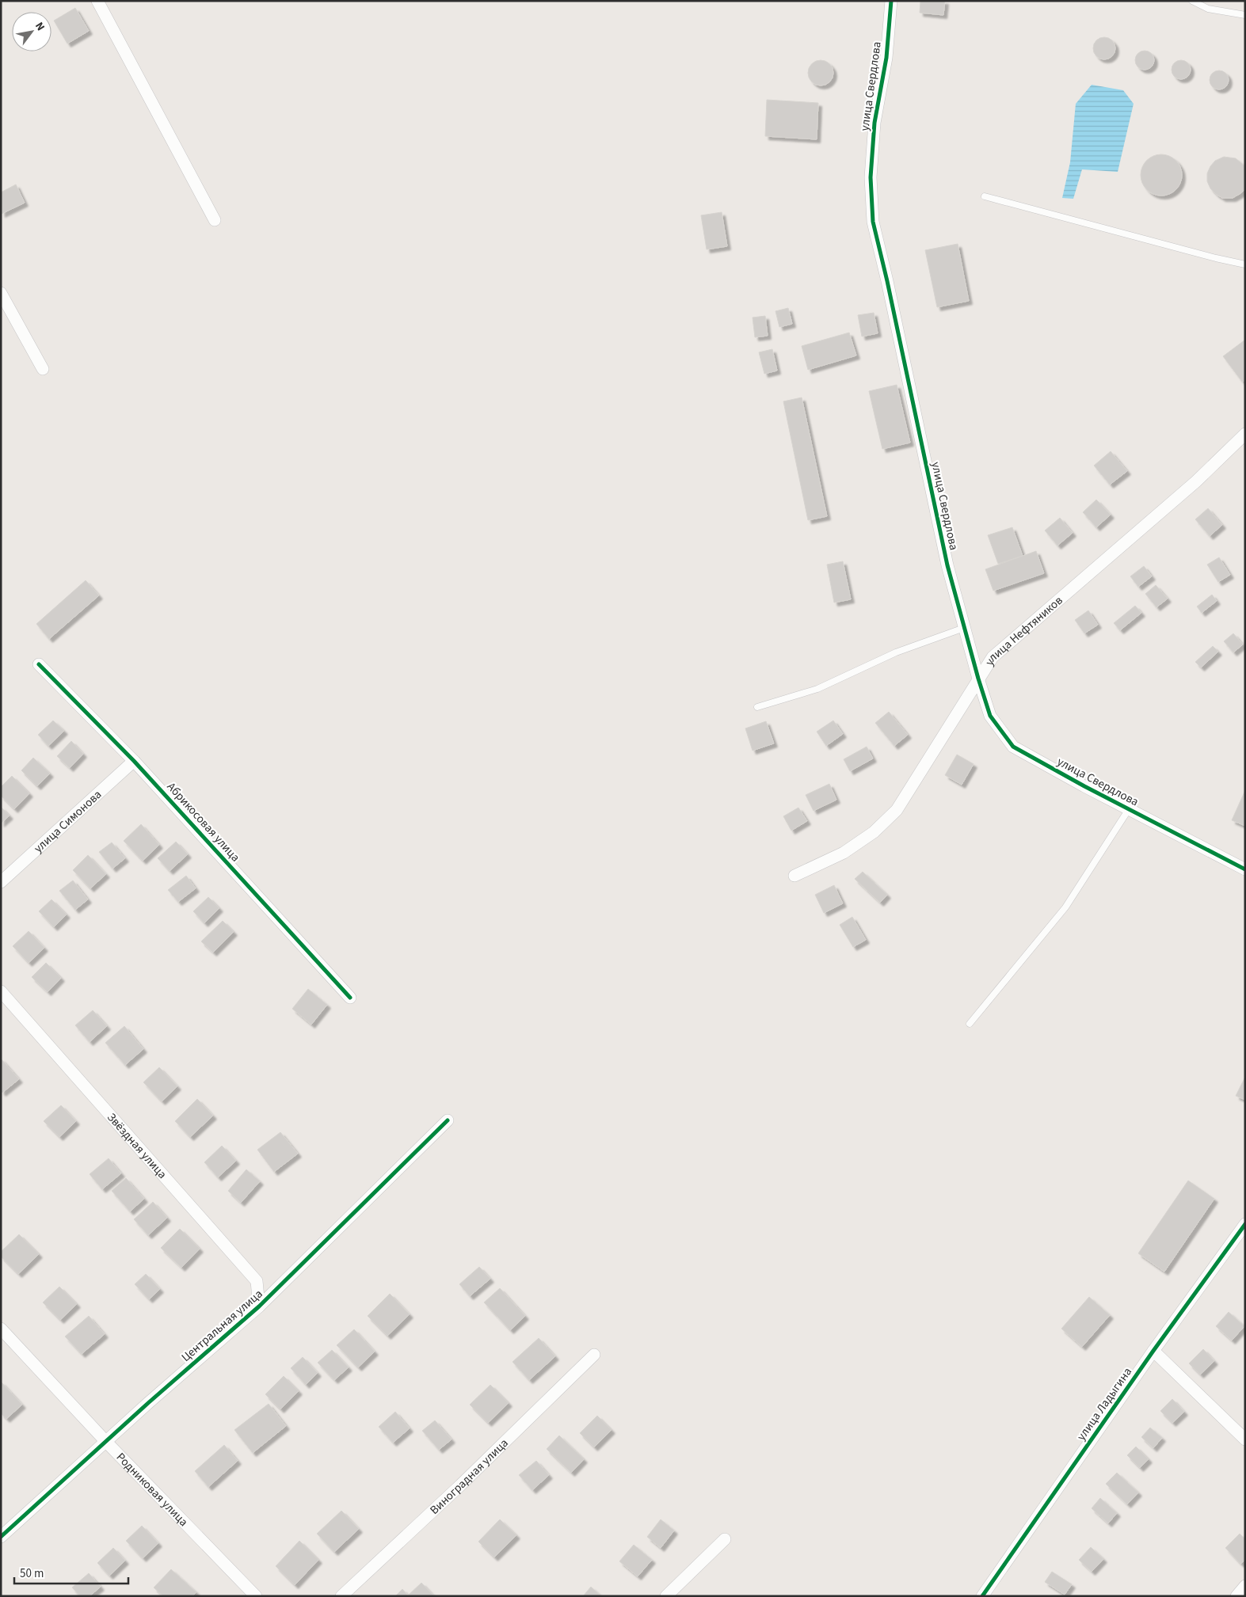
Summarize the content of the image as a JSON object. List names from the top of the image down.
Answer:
{
  "streets": {
    "street": [
      "улица Свердлова",
      "улица Нефтяников",
      "улица Симонова",
      "Абрикосовая улица",
      "Звёздная улица",
      "Центральная улица",
      "улица Ладыгина",
      "Виноградная улица",
      "Родниковая улица"
    ]
  },
  "crossings": [
    ["улица Свердлова", "улица Нефтяников"],
    ["улица Симонова", "Абрикосовая улица"],
    ["Звёздная улица", "Центральная улица"],
    ["Центральная улица", "Родниковая улица"]
  ],
  "scale_bar": "50 m",
  "north": "top right"
}
